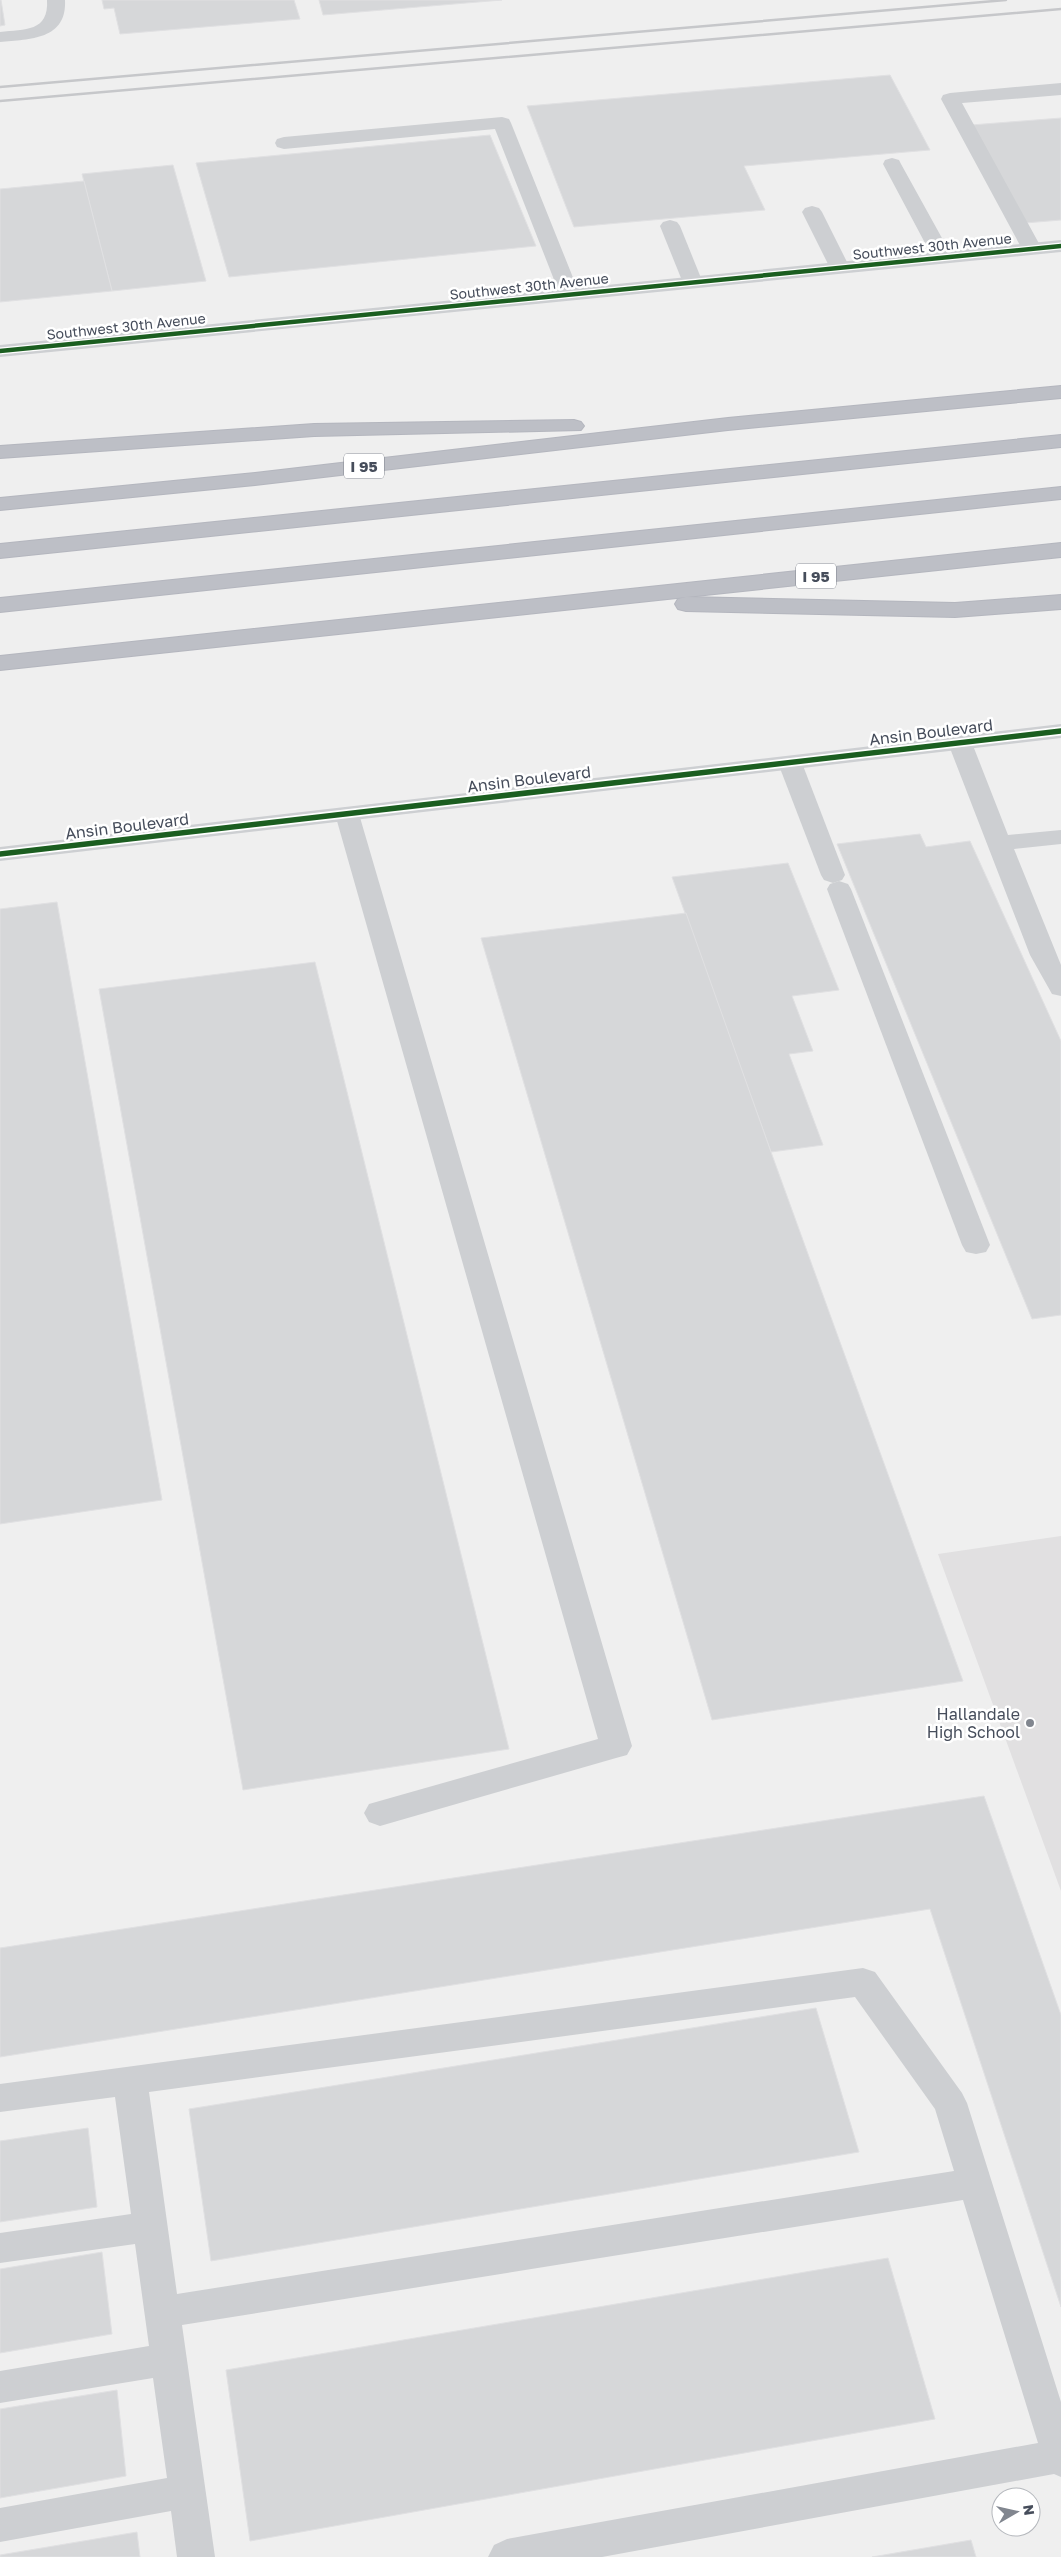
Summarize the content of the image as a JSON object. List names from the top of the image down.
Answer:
{
  "streets": {
    "highway": ["I 95"],
    "street": ["Southwest 30th Avenue", "Ansin Boulevard"]
  },
  "places": ["Hallandale High School"],
  "north": "right"
}
